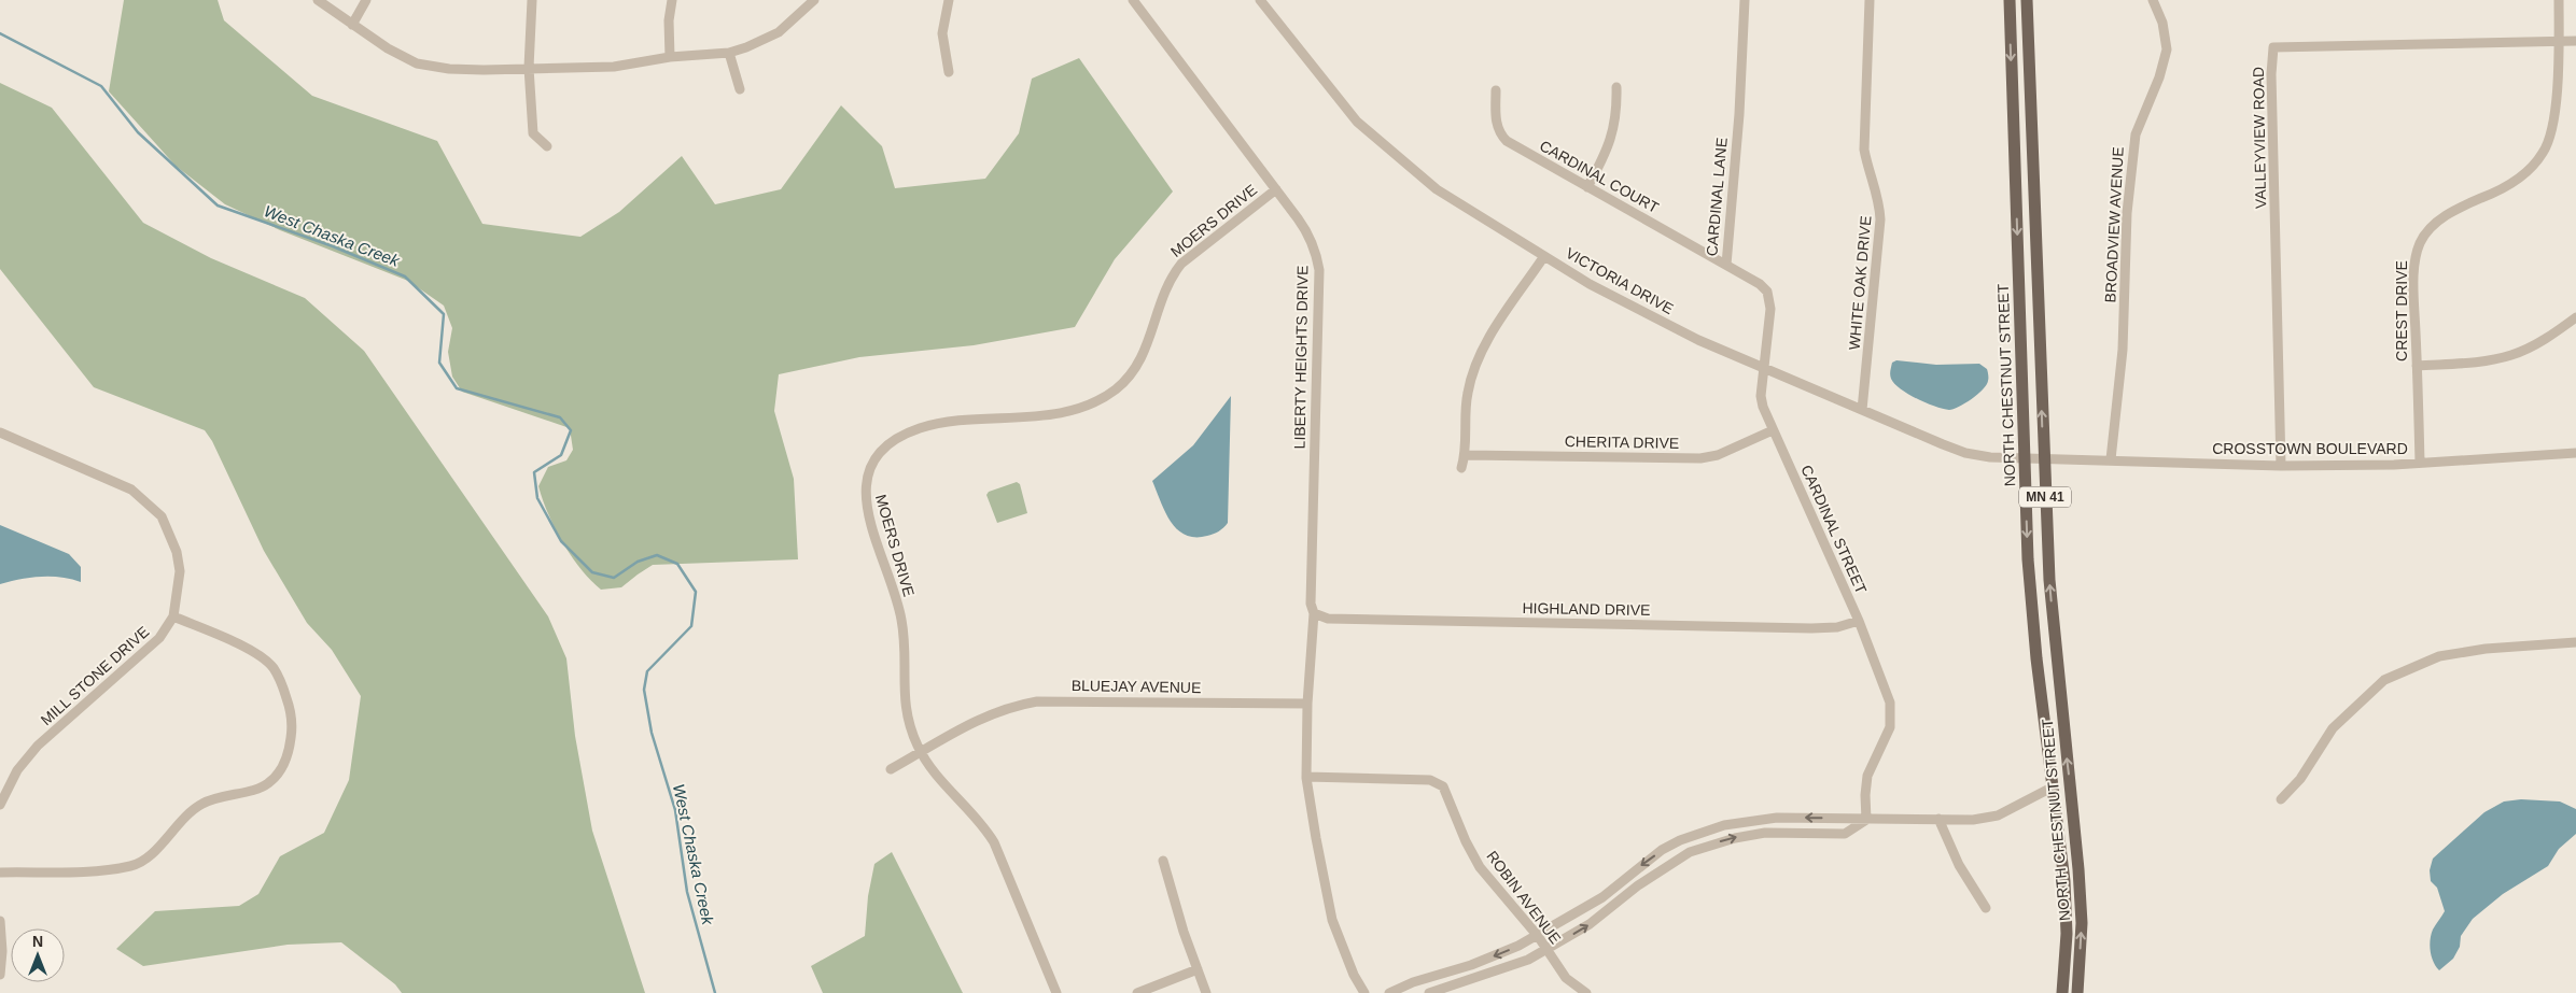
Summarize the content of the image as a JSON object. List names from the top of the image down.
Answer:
{
  "streets": {
    "main road": ["NORTH CHESTNUT STREET", "MN 41"],
    "street": [
      "VALLEYVIEW ROAD",
      "CARDINAL COURT",
      "CARDINAL LANE",
      "MOERS DRIVE",
      "BROADVIEW AVENUE",
      "VICTORIA DRIVE",
      "WHITE OAK DRIVE",
      "CREST DRIVE",
      "LIBERTY HEIGHTS DRIVE",
      "CHERITA DRIVE",
      "CROSSTOWN BOULEVARD",
      "CARDINAL STREET",
      "HIGHLAND DRIVE",
      "MILL STONE DRIVE",
      "BLUEJAY AVENUE",
      "ROBIN AVENUE"
    ]
  },
  "crossings": [
    ["VALLEYVIEW ROAD", "CREST DRIVE"],
    ["VALLEYVIEW ROAD", "CROSSTOWN BOULEVARD"],
    ["CARDINAL COURT", "CARDINAL LANE"],
    ["CARDINAL LANE", "VICTORIA DRIVE"],
    ["CARDINAL LANE", "CARDINAL STREET"],
    ["MOERS DRIVE", "LIBERTY HEIGHTS DRIVE"],
    ["MOERS DRIVE", "BLUEJAY AVENUE"],
    ["BROADVIEW AVENUE", "CROSSTOWN BOULEVARD"],
    ["VICTORIA DRIVE", "WHITE OAK DRIVE"],
    ["VICTORIA DRIVE", "NORTH CHESTNUT STREET"],
    ["VICTORIA DRIVE", "CROSSTOWN BOULEVARD"],
    ["VICTORIA DRIVE", "CARDINAL STREET"],
    ["CREST DRIVE", "CROSSTOWN BOULEVARD"],
    ["LIBERTY HEIGHTS DRIVE", "HIGHLAND DRIVE"],
    ["NORTH CHESTNUT STREET", "CROSSTOWN BOULEVARD"],
    ["CHERITA DRIVE", "CARDINAL STREET"],
    ["CARDINAL STREET", "HIGHLAND DRIVE"]
  ],
  "water": ["West Chaska Creek"],
  "north": "top"
}
